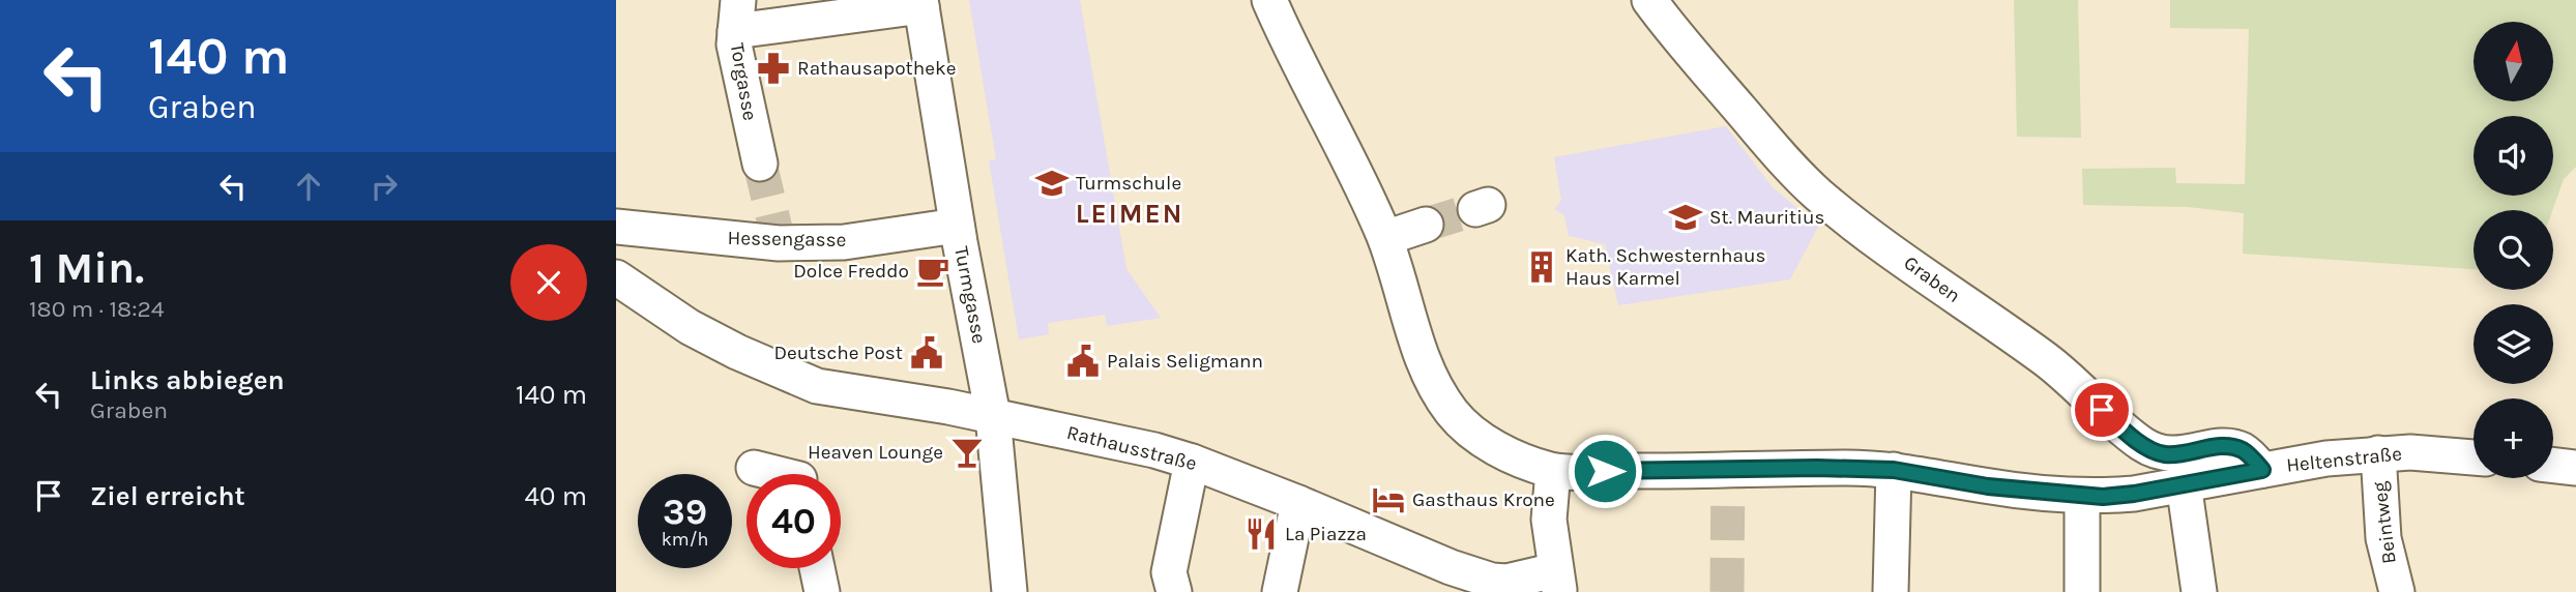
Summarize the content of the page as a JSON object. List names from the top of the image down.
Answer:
{
  "streets": {
    "street": [
      "Torgasse",
      "Hessengasse",
      "Graben",
      "Turmgasse",
      "Rathausstraße",
      "Heltenstraße",
      "Beintweg"
    ]
  },
  "crossings": [
    ["Hessengasse", "Turmgasse"],
    ["Graben", "Heltenstraße"],
    ["Turmgasse", "Rathausstraße"],
    ["Rathausstraße", "Heltenstraße"],
    ["Heltenstraße", "Beintweg"]
  ],
  "districts": ["LEIMEN"],
  "places": {
    "pharmacy": ["Rathausapotheke"],
    "school or university": ["Turmschule", "St. Mauritius"],
    "building": ["Kath. Schwesternhaus Haus Karmel"],
    "cafe": ["Dolce Freddo"],
    "public building": ["Deutsche Post", "Palais Seligmann"],
    "bar": ["Heaven Lounge"],
    "hotel": ["Gasthaus Krone"],
    "restaurant": ["La Piazza"]
  },
  "north": "top",
  "page": {
    "turn": ["140 m", "Graben"],
    "map_buttons": "+",
    "heading": ["1 Min.", "180 m · 18:24"],
    "list": [
      {
        "name": "Links abbiegen",
        "note": "Graben",
        "value": "140 m"
      },
      {
        "name": "Ziel erreicht",
        "value": "40 m"
      }
    ],
    "speed": "39 km/h",
    "limit": "40"
  }
}
